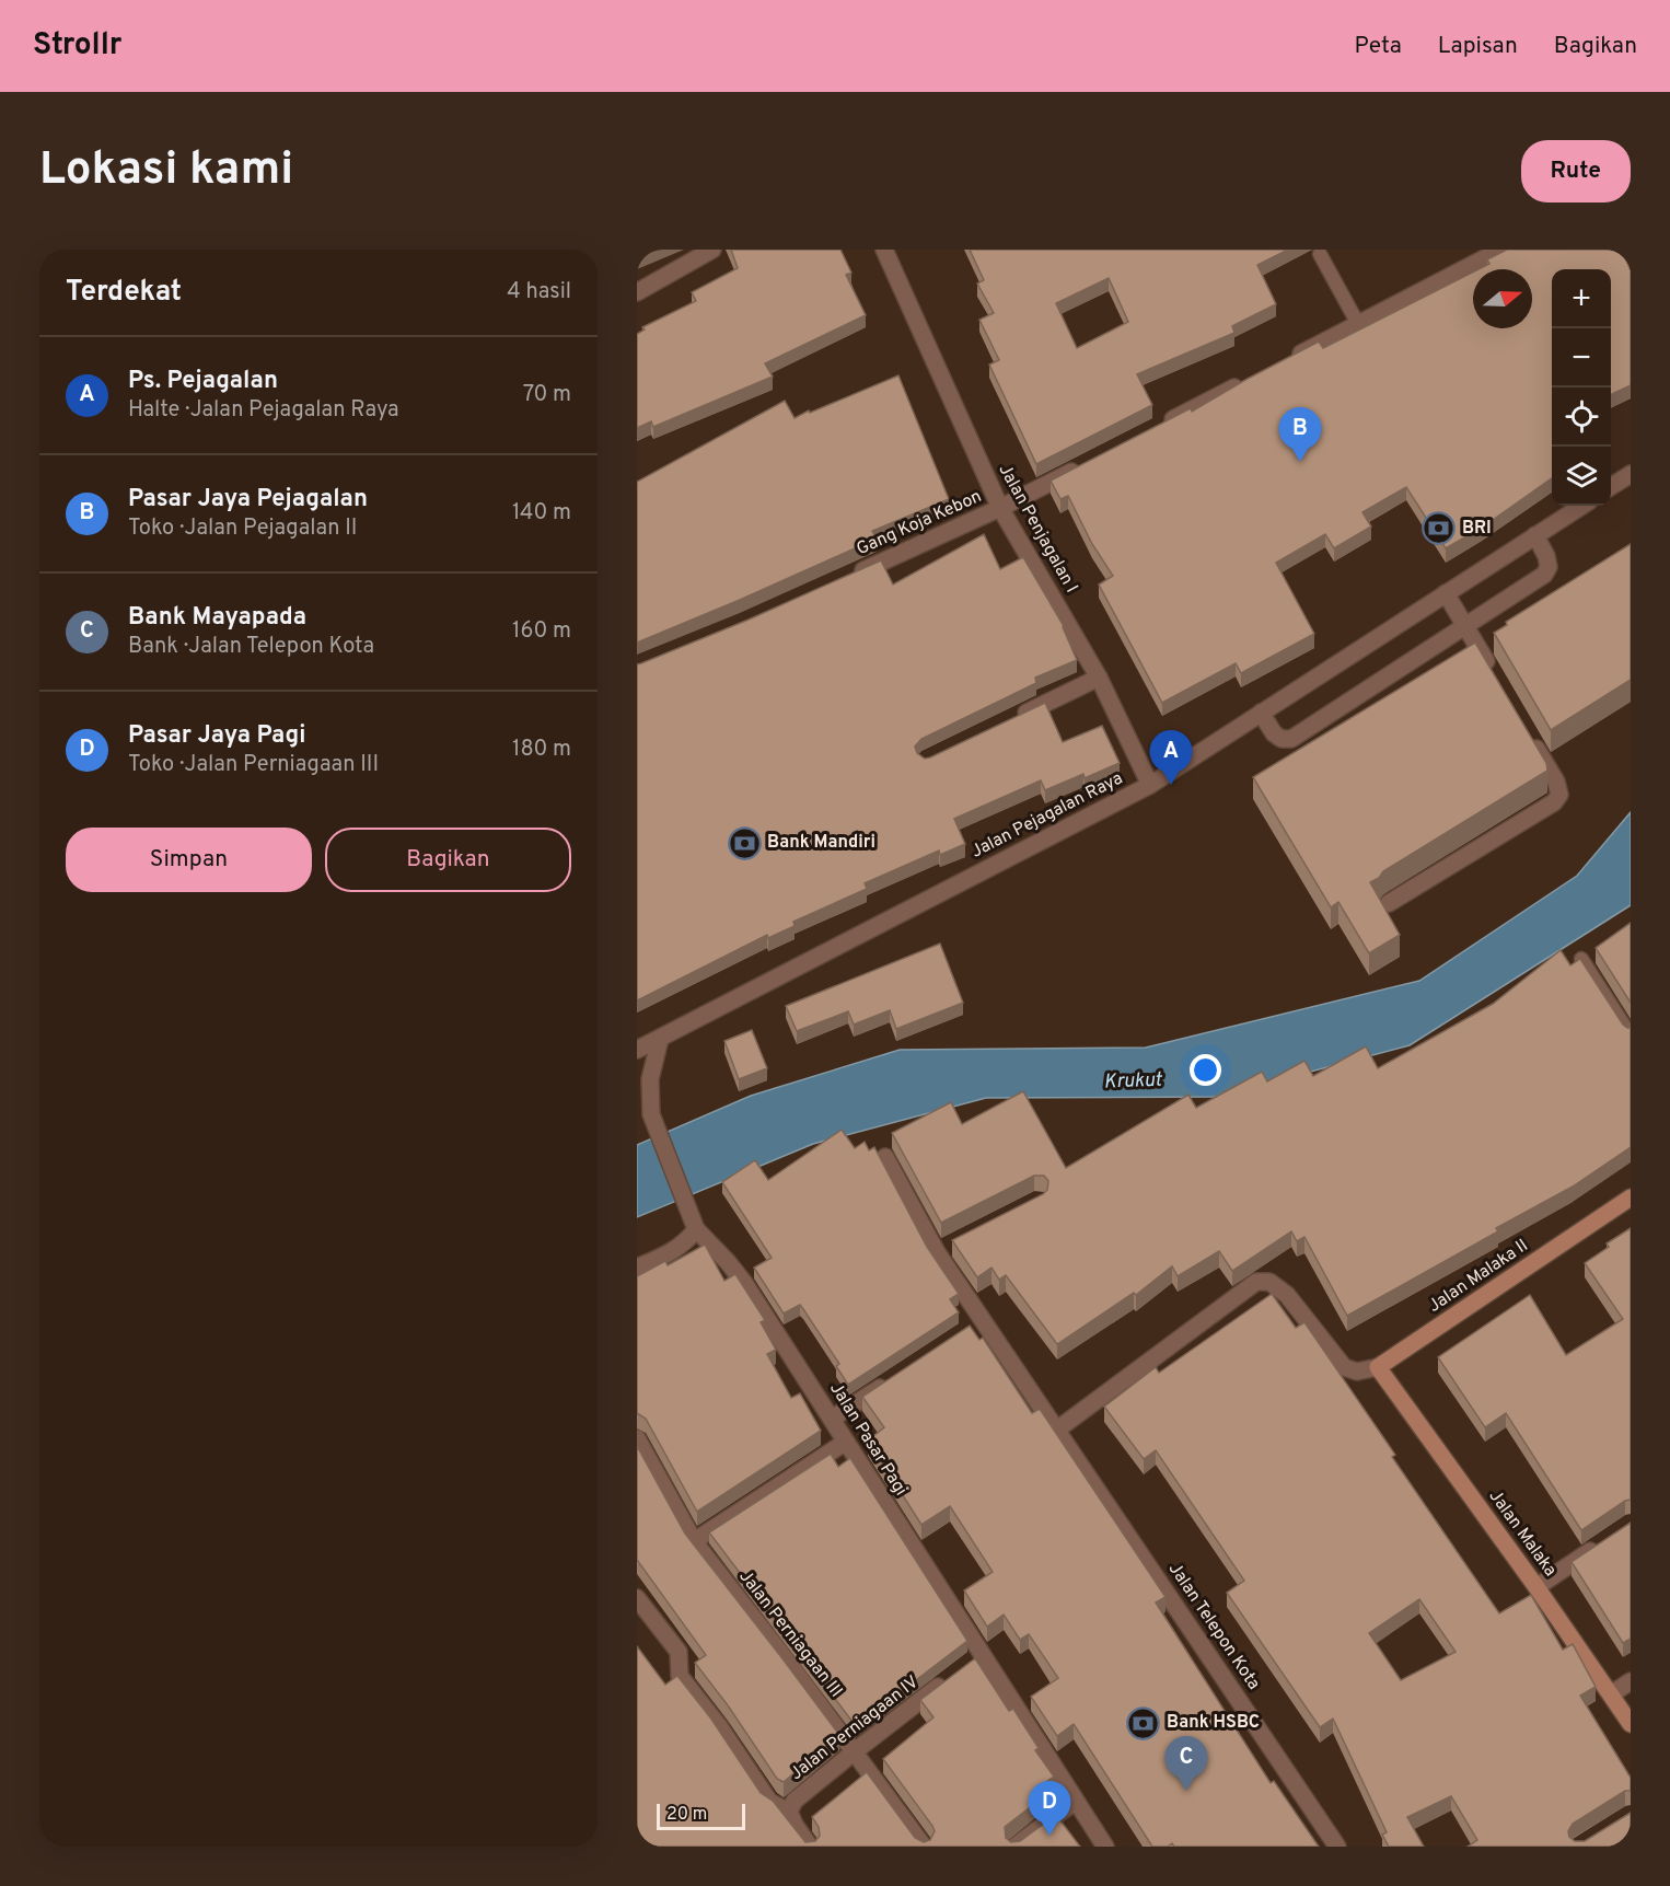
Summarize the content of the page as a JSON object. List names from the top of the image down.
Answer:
{
  "streets": {
    "main road": ["Jalan Malaka II", "Jalan Malaka"],
    "street": [
      "Gang Koja Kebon",
      "Jalan Penjagalan I",
      "Jalan Pejagalan Raya",
      "Jalan Pasar Pagi",
      "Jalan Telepon Kota",
      "Jalan Perniagaan III",
      "Jalan Perniagaan IV"
    ]
  },
  "crossings": [
    ["Gang Koja Kebon", "Jalan Penjagalan I"],
    ["Jalan Penjagalan I", "Jalan Pejagalan Raya"],
    ["Jalan Pejagalan Raya", "Jalan Pasar Pagi"],
    ["Jalan Malaka II", "Jalan Malaka"],
    ["Jalan Perniagaan III", "Jalan Perniagaan IV"]
  ],
  "water": ["Krukut"],
  "places": {
    "bank": ["BRI", "Bank Mandiri", "Bank HSBC"]
  },
  "scale_bar": "20 m",
  "north": "right",
  "page": {
    "header": "Strollr",
    "nav": ["Peta", "Lapisan", "Bagikan"],
    "buttons": [
      "Rute",
      ["Simpan", "Bagikan"]
    ],
    "title": "Lokasi kami",
    "heading": ["Terdekat", "4 hasil"],
    "map_buttons": ["+", "−"],
    "list": [
      {
        "mark": "A",
        "name": "Ps. Pejagalan",
        "note": "Halte · Jalan Pejagalan Raya",
        "value": "70 m"
      },
      {
        "mark": "B",
        "name": "Pasar Jaya Pejagalan",
        "note": "Toko · Jalan Pejagalan II",
        "value": "140 m"
      },
      {
        "mark": "C",
        "name": "Bank Mayapada",
        "note": "Bank · Jalan Telepon Kota",
        "value": "160 m"
      },
      {
        "mark": "D",
        "name": "Pasar Jaya Pagi",
        "note": "Toko · Jalan Perniagaan III",
        "value": "180 m"
      }
    ],
    "pins": [
      "B",
      "A",
      "C",
      "D"
    ],
    "scale": "20 m"
  }
}
